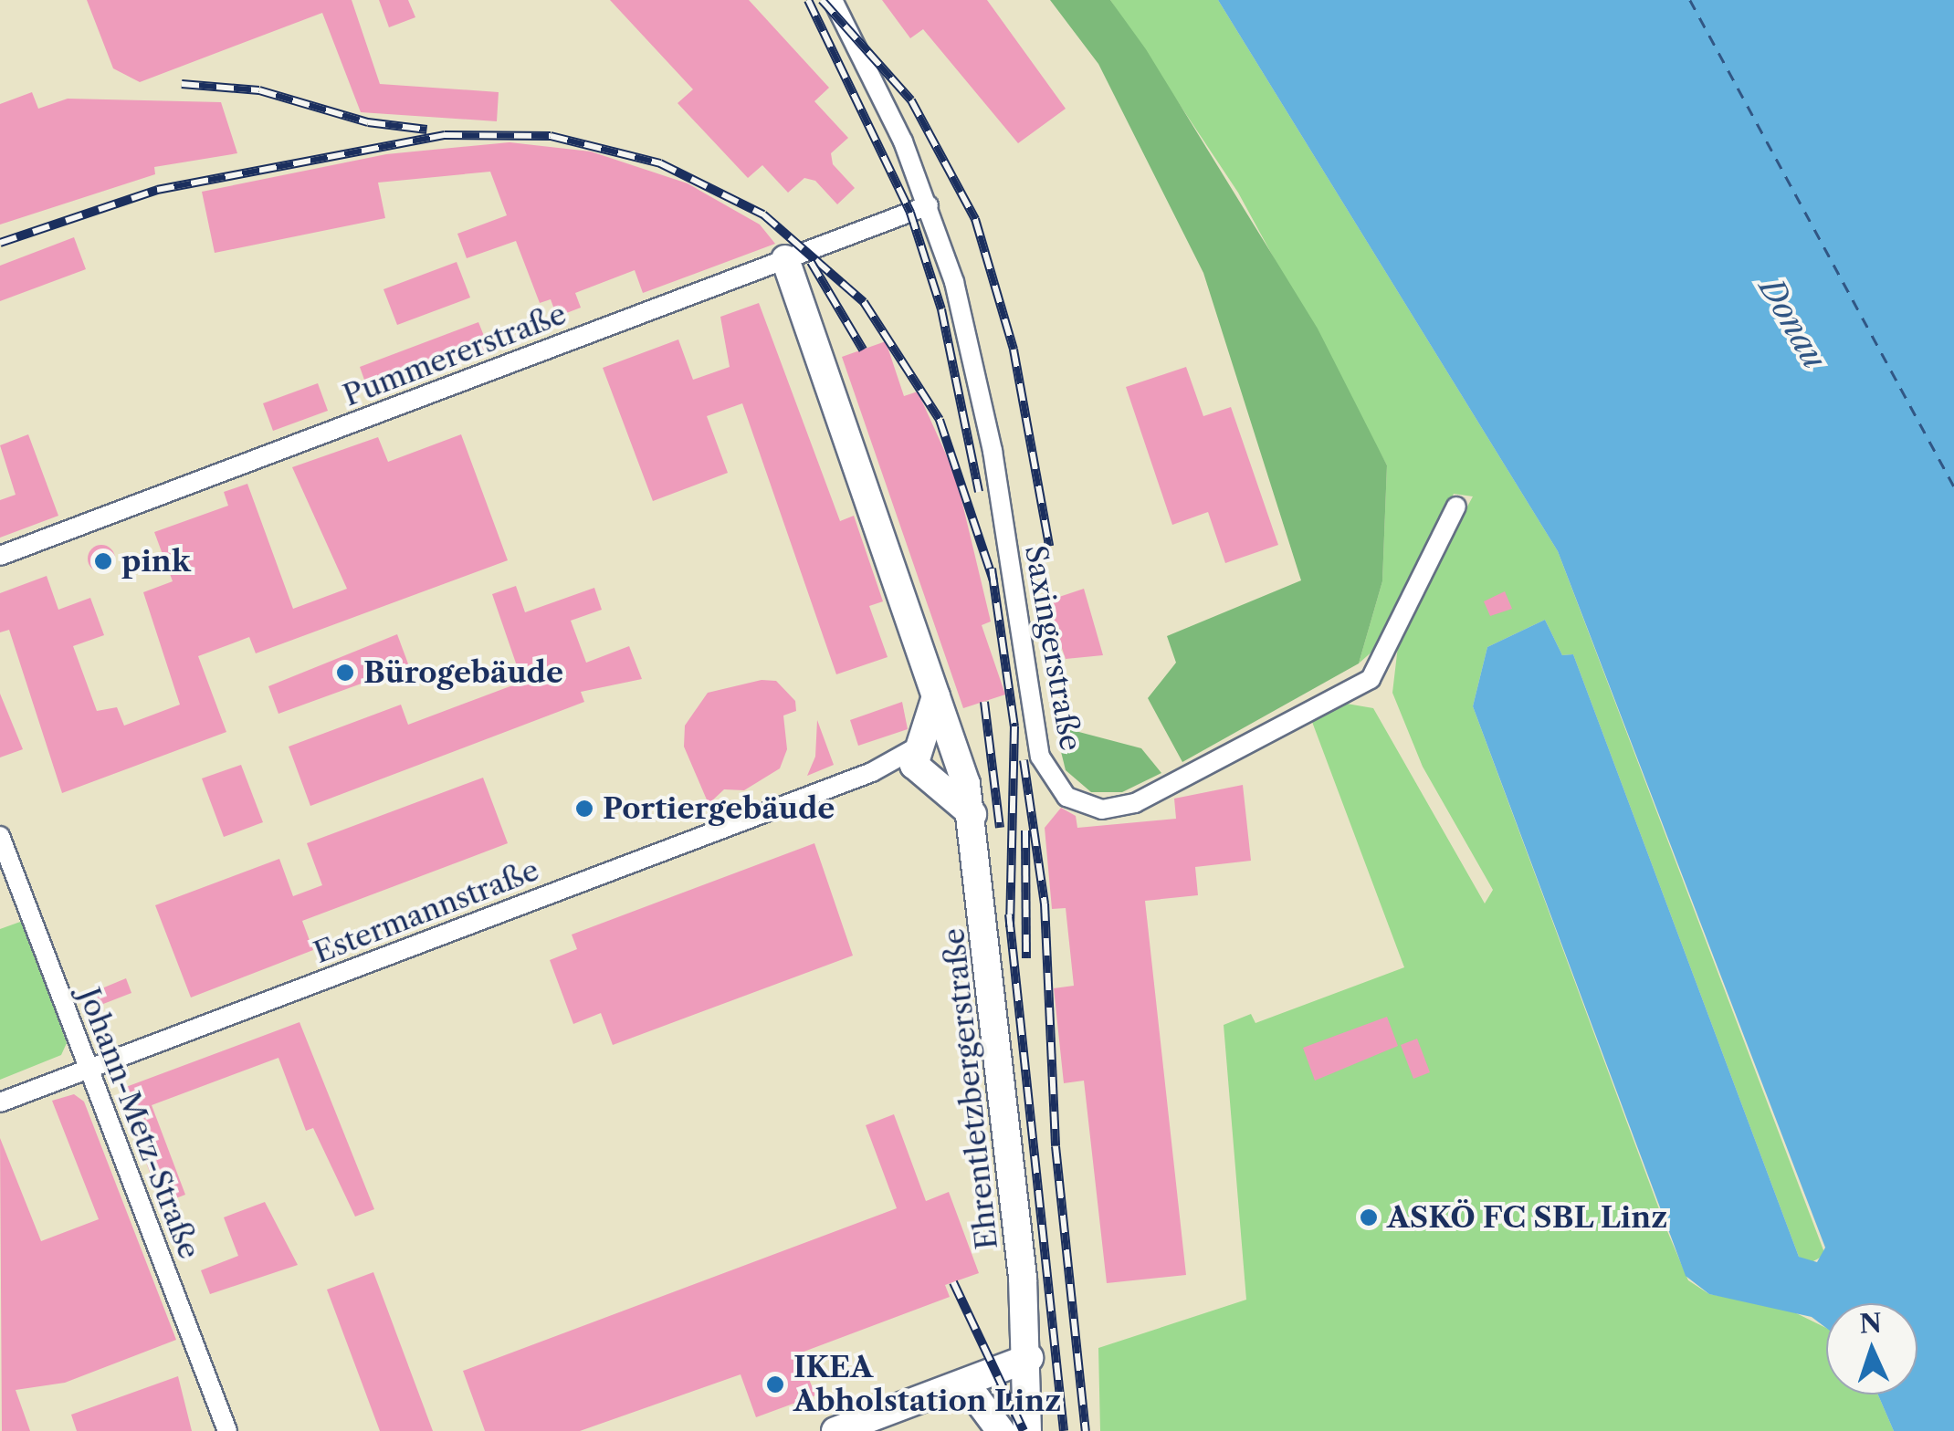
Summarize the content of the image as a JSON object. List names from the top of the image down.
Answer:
{
  "streets": {
    "street": [
      "Pummererstraße",
      "Saxingerstraße",
      "Estermannstraße",
      "Ehrentletzbergerstraße",
      "Johann-Metz-Straße"
    ]
  },
  "crossings": [
    ["Pummererstraße", "Saxingerstraße"],
    ["Pummererstraße", "Ehrentletzbergerstraße"],
    ["Estermannstraße", "Ehrentletzbergerstraße"],
    ["Estermannstraße", "Johann-Metz-Straße"]
  ],
  "water": ["Donau"],
  "places": [
    "pink",
    "Bürogebäude",
    "Portiergebäude",
    "ASKÖ FC SBL Linz",
    "IKEA Abholstation Linz"
  ],
  "north": "top"
}
